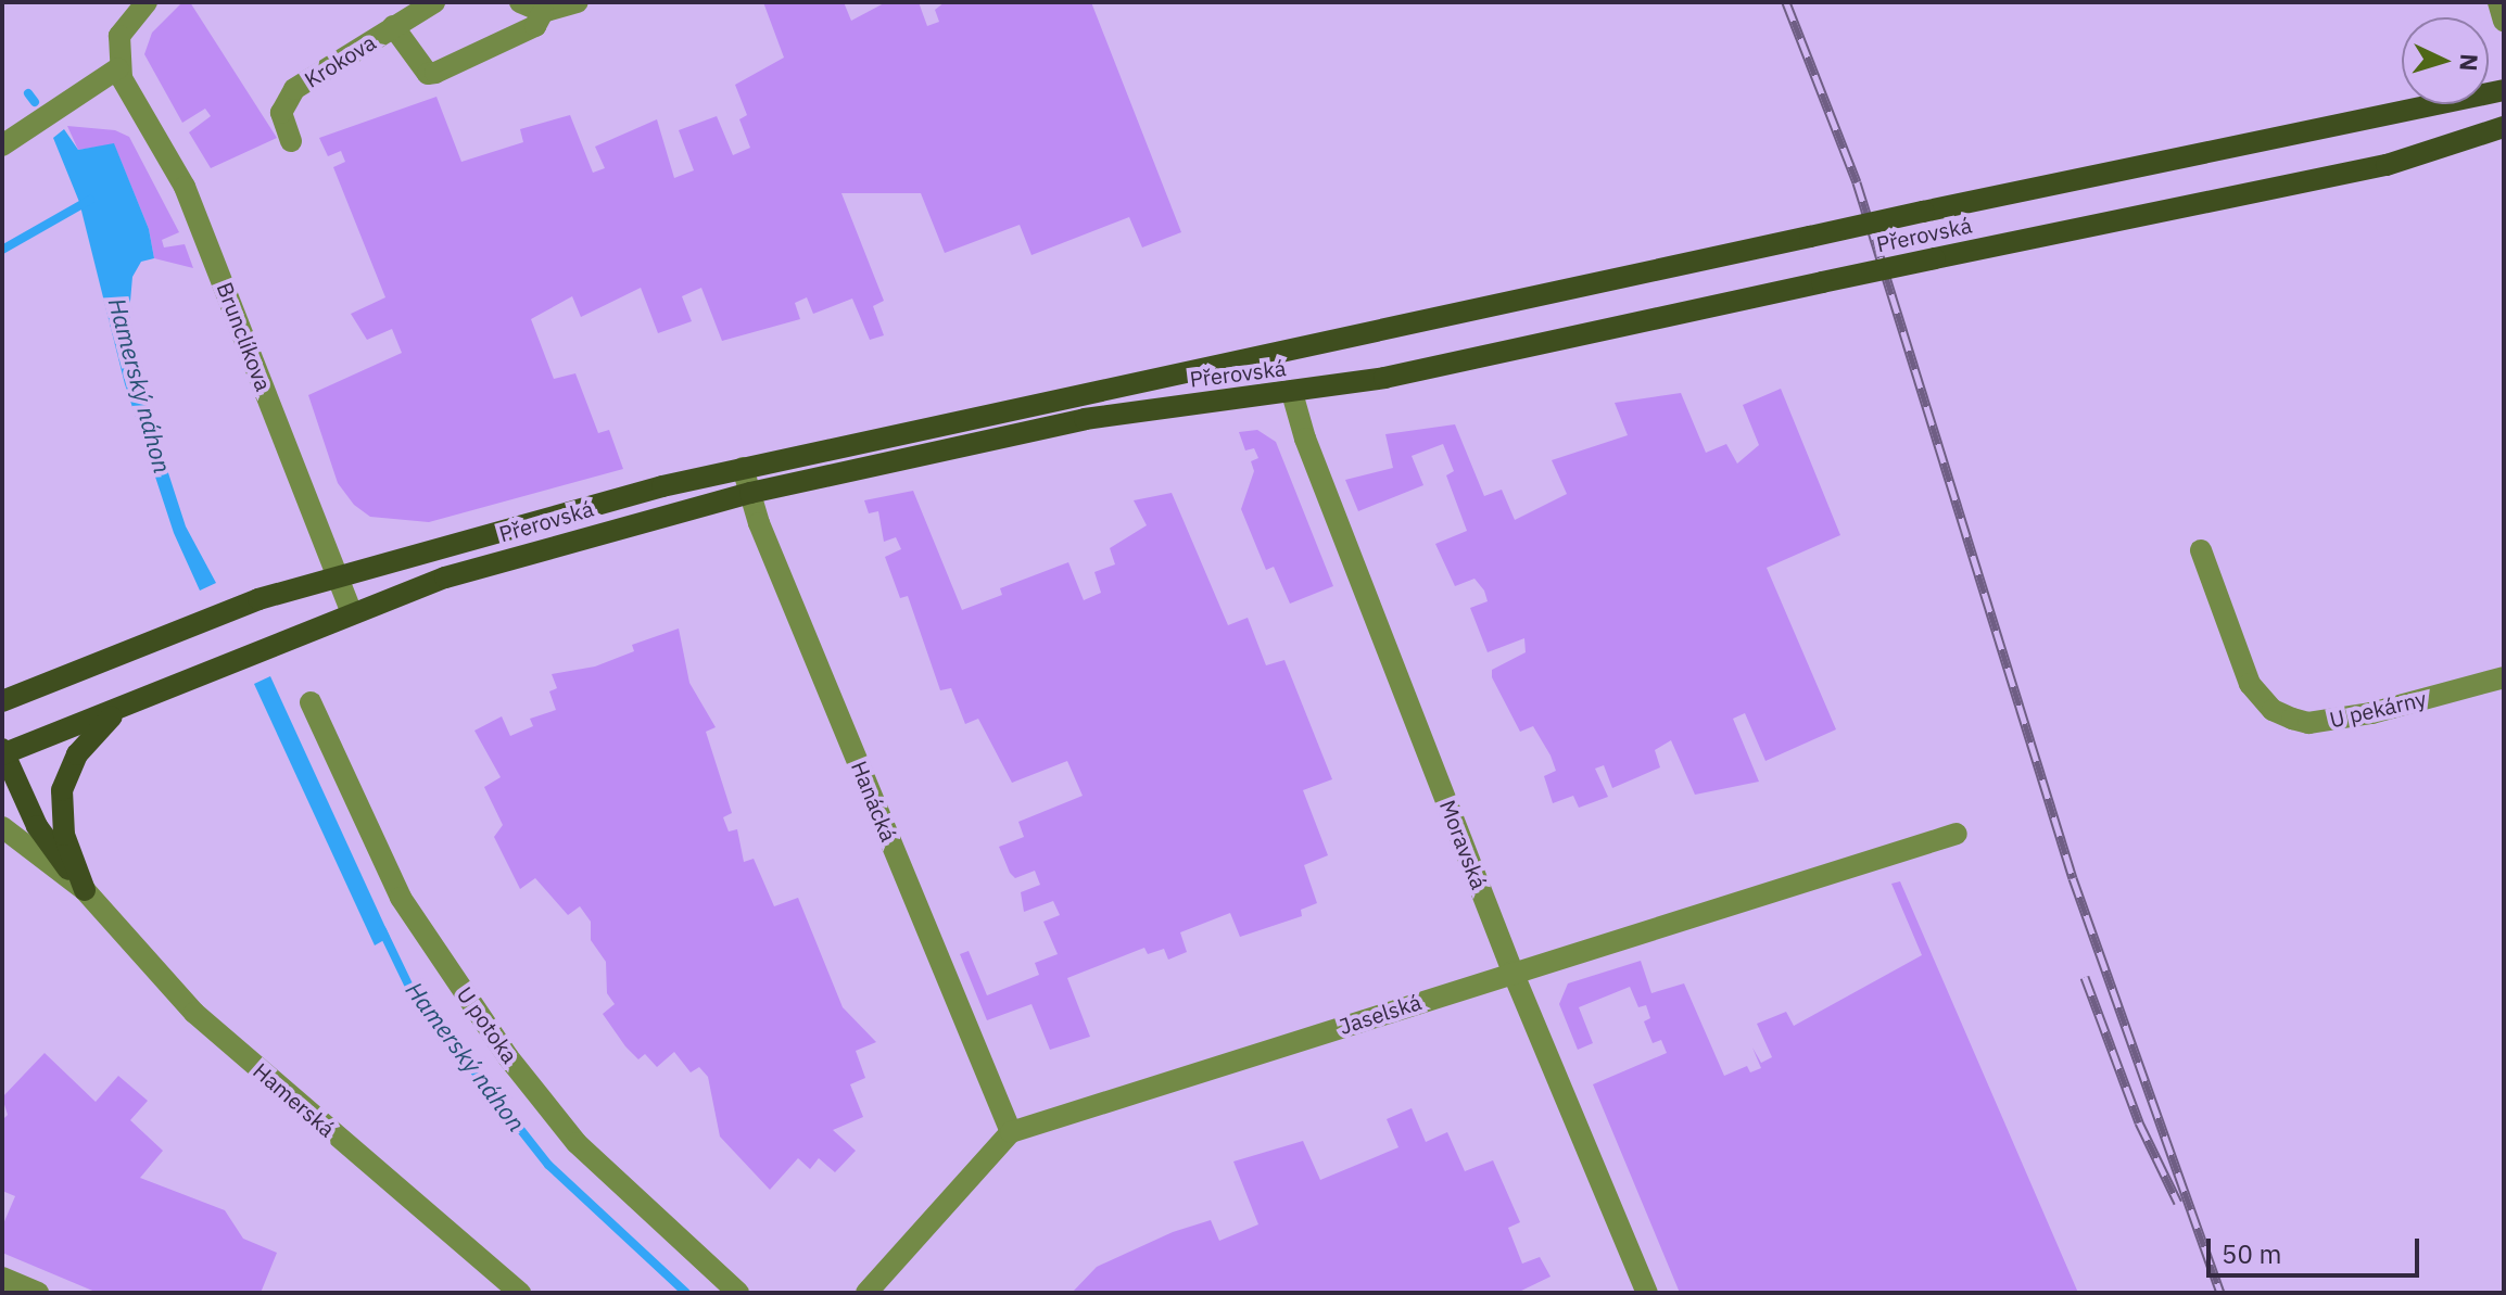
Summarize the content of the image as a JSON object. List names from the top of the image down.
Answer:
{
  "streets": {
    "main road": ["Přerovská"],
    "street": [
      "Krokova",
      "Brunclíkova",
      "U pekárny",
      "Hanácká",
      "Moravská",
      "Jaselská",
      "U potoka",
      "Hamerská"
    ]
  },
  "crossings": [
    ["Přerovská", "Brunclíkova"],
    ["Přerovská", "Hanácká"],
    ["Přerovská", "Moravská"],
    ["Hanácká", "Jaselská"],
    ["Moravská", "Jaselská"]
  ],
  "water": ["Hamerský náhon"],
  "scale_bar": "50 m",
  "north": "right"
}
